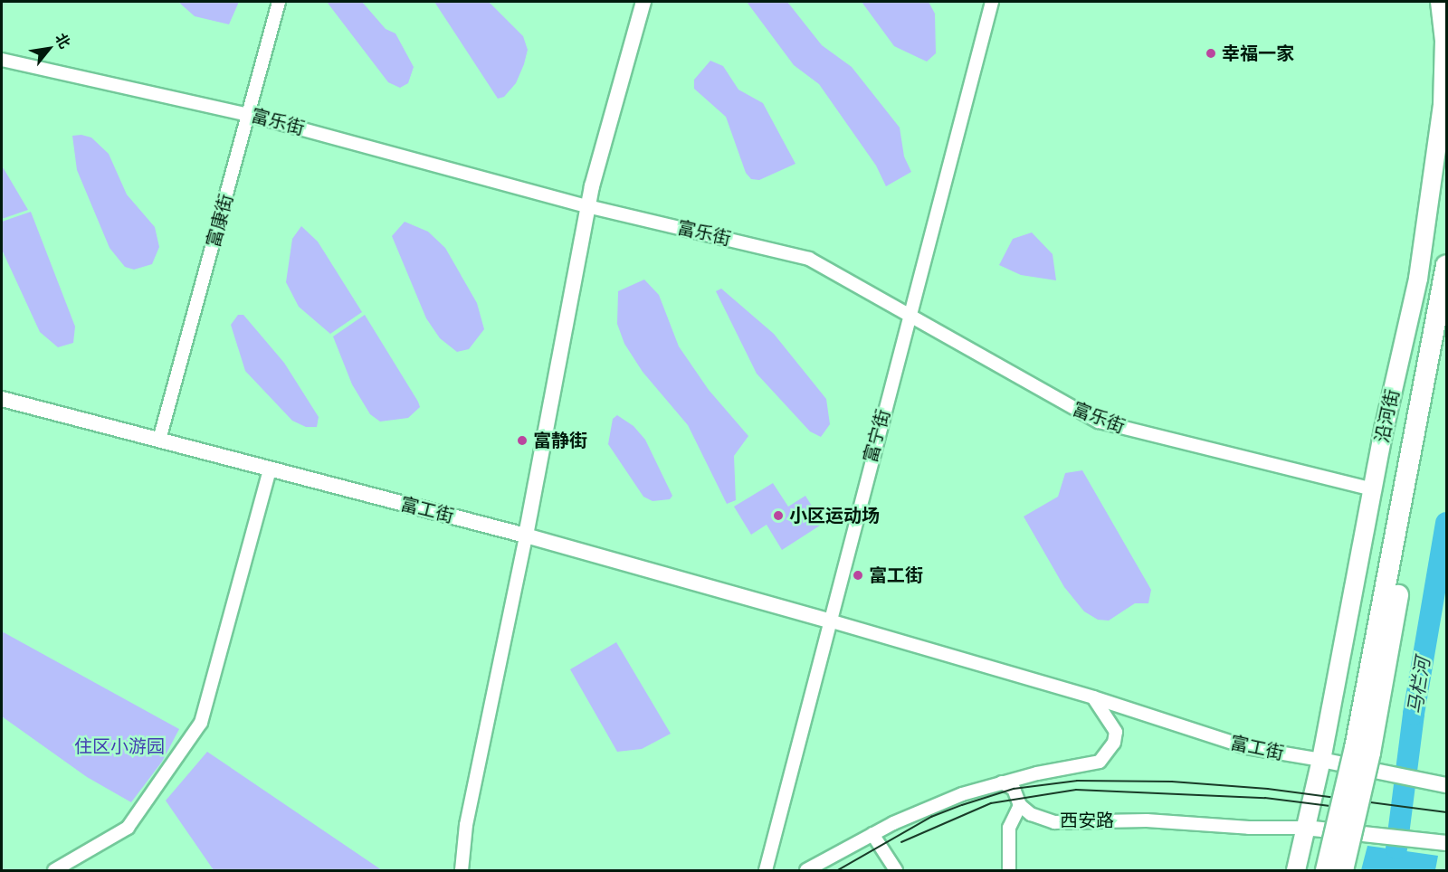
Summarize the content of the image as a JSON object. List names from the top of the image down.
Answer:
{
  "streets": {
    "main road": ["沿河街"],
    "street": [
      "富乐街",
      "富康街",
      "富宁街",
      "富工街",
      "西安路"
    ]
  },
  "crossings": [
    ["富乐街", "富康街"],
    ["富乐街", "沿河街"],
    ["富乐街", "富宁街"],
    ["富康街", "富工街"],
    ["沿河街", "富工街"],
    ["沿河街", "西安路"],
    ["富宁街", "富工街"]
  ],
  "water": ["马栏河"],
  "parks": ["住区小游园"],
  "places": [
    "幸福一家",
    "富静街",
    "小区运动场",
    "富工街"
  ],
  "north": "top right"
}
